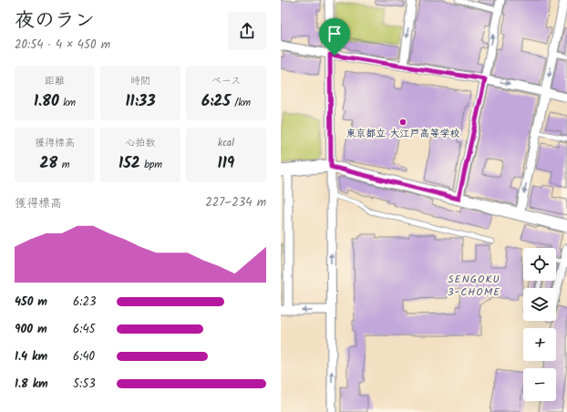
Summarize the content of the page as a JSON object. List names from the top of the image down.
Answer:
{
  "districts": ["SENGOKU 3-CHOME"],
  "places": ["東京都立 大江戸高等学校"],
  "page": {
    "heading": ["夜のラン", "20:54 · 4 × 450 m"],
    "stats": [
      ["距離", "1.80 km"],
      ["時間", "11:33"],
      ["ペース", "6:25 /km"],
      ["獲得標高", "28 m"],
      ["心拍数", "152 bpm"],
      ["kcal", "119"]
    ],
    "chart": ["獲得標高", "227–234 m"],
    "map_buttons": ["+", "−"],
    "list": [
      {
        "name": "450 m",
        "note": "6:23"
      },
      {
        "name": "900 m",
        "note": "6:45"
      },
      {
        "name": "1.4 km",
        "note": "6:40"
      },
      {
        "name": "1.8 km",
        "note": "5:53"
      }
    ]
  }
}
